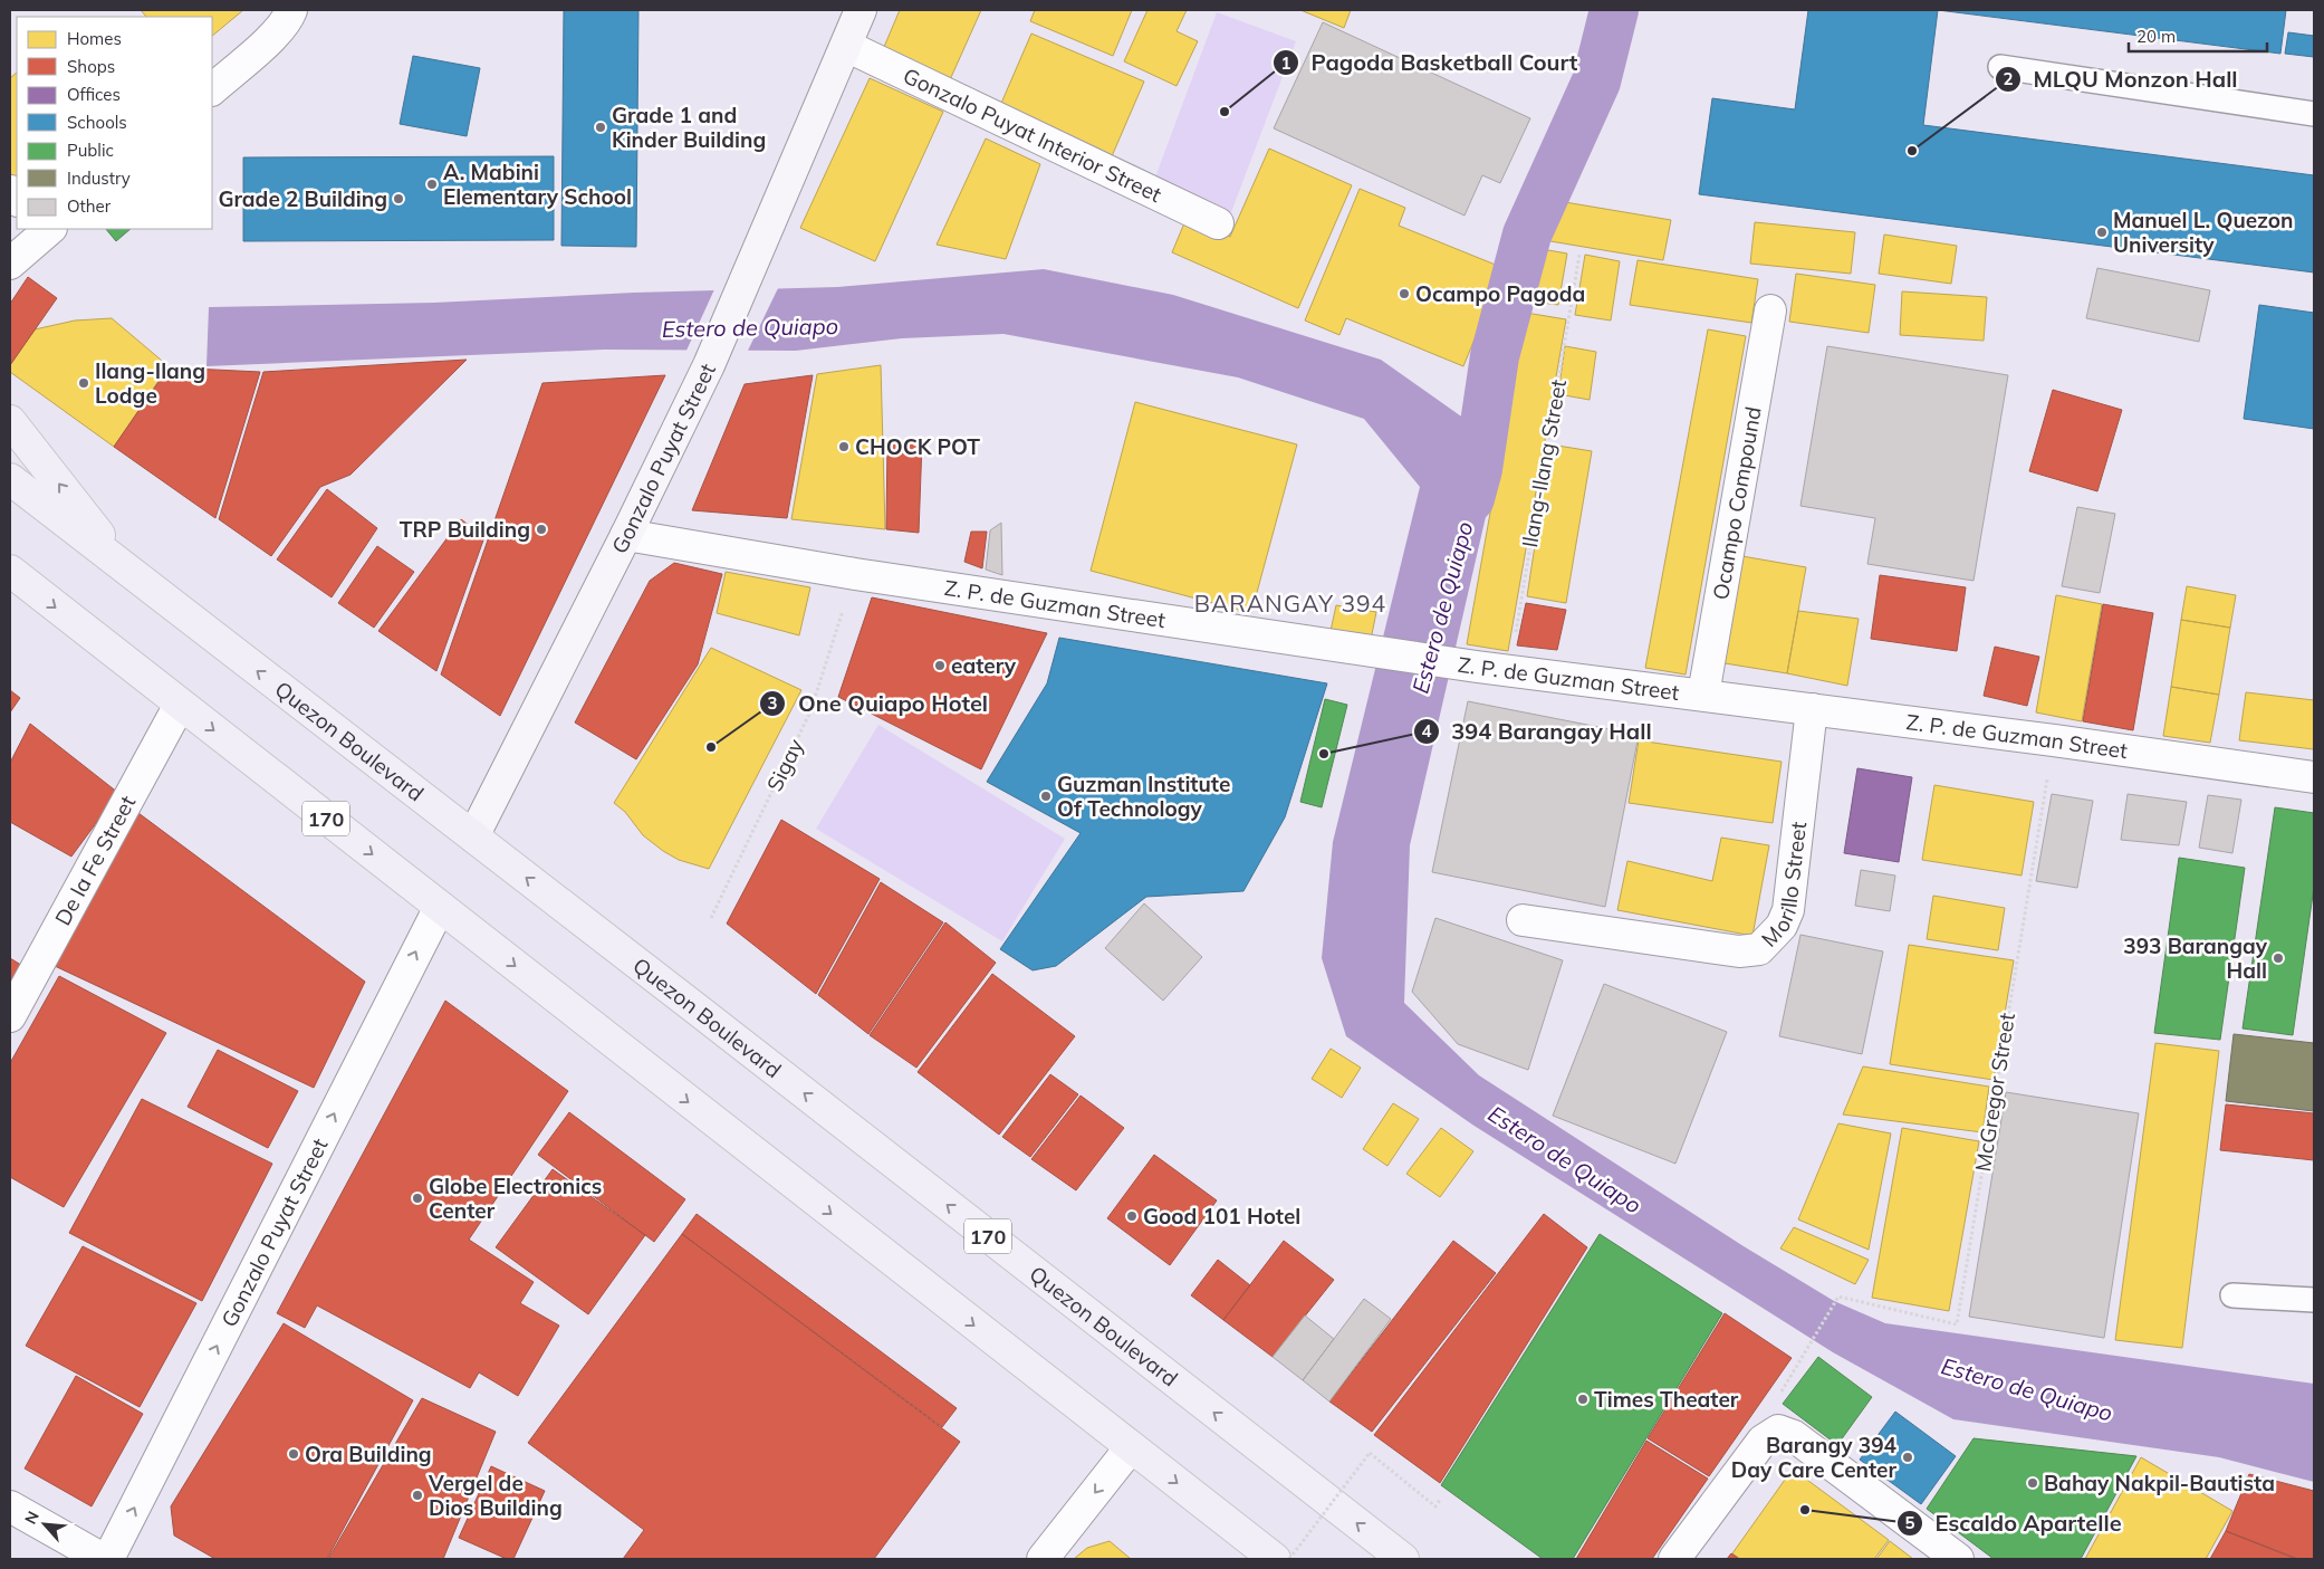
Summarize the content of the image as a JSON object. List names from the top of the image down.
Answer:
{
  "streets": {
    "main road": ["Quezon Boulevard", "170"],
    "street": [
      "Gonzalo Puyat Interior Street",
      "Gonzalo Puyat Street",
      "Ocampo Compound",
      "Z. P. de Guzman Street",
      "De la Fe Street",
      "Morillo Street"
    ],
    "path": ["Ilang-Ilang Street", "Sigay", "McGregor Street"]
  },
  "crossings": [
    ["Gonzalo Puyat Interior Street", "Gonzalo Puyat Street"],
    ["Gonzalo Puyat Street", "Z. P. de Guzman Street"],
    ["Gonzalo Puyat Street", "Quezon Boulevard"],
    ["Gonzalo Puyat Street", "170"],
    ["Ilang-Ilang Street", "Z. P. de Guzman Street"],
    ["Ocampo Compound", "Z. P. de Guzman Street"],
    ["Z. P. de Guzman Street", "Sigay"],
    ["Z. P. de Guzman Street", "Morillo Street"],
    ["Z. P. de Guzman Street", "McGregor Street"],
    ["170", "De la Fe Street"]
  ],
  "one_way": ["Gonzalo Puyat Street"],
  "districts": ["BARANGAY 394"],
  "water": ["Estero de Quiapo"],
  "places": [
    "Pagoda Basketball Court",
    "Grade 1 and Kinder Building",
    "MLQU Monzon Hall",
    "A. Mabini Elementary School",
    "Grade 2 Building",
    "Manuel L. Quezon University",
    "Ocampo Pagoda",
    "Ilang-Ilang Lodge",
    "CHOCK POT",
    "TRP Building",
    "eatery",
    "One Quiapo Hotel",
    "394 Barangay Hall",
    "Guzman Institute Of Technology",
    "393 Barangay Hall",
    "Globe Electronics Center",
    "Good 101 Hotel",
    "Times Theater",
    "Ora Building",
    "Barangy 394 Day Care Center",
    "Bahay Nakpil-Bautista",
    "Vergel de Dios Building",
    "Escaldo Apartelle"
  ],
  "legend": [
    "Homes",
    "Shops",
    "Offices",
    "Schools",
    "Public",
    "Industry",
    "Other"
  ],
  "scale_bar": "20 m",
  "north": "top left"
}
